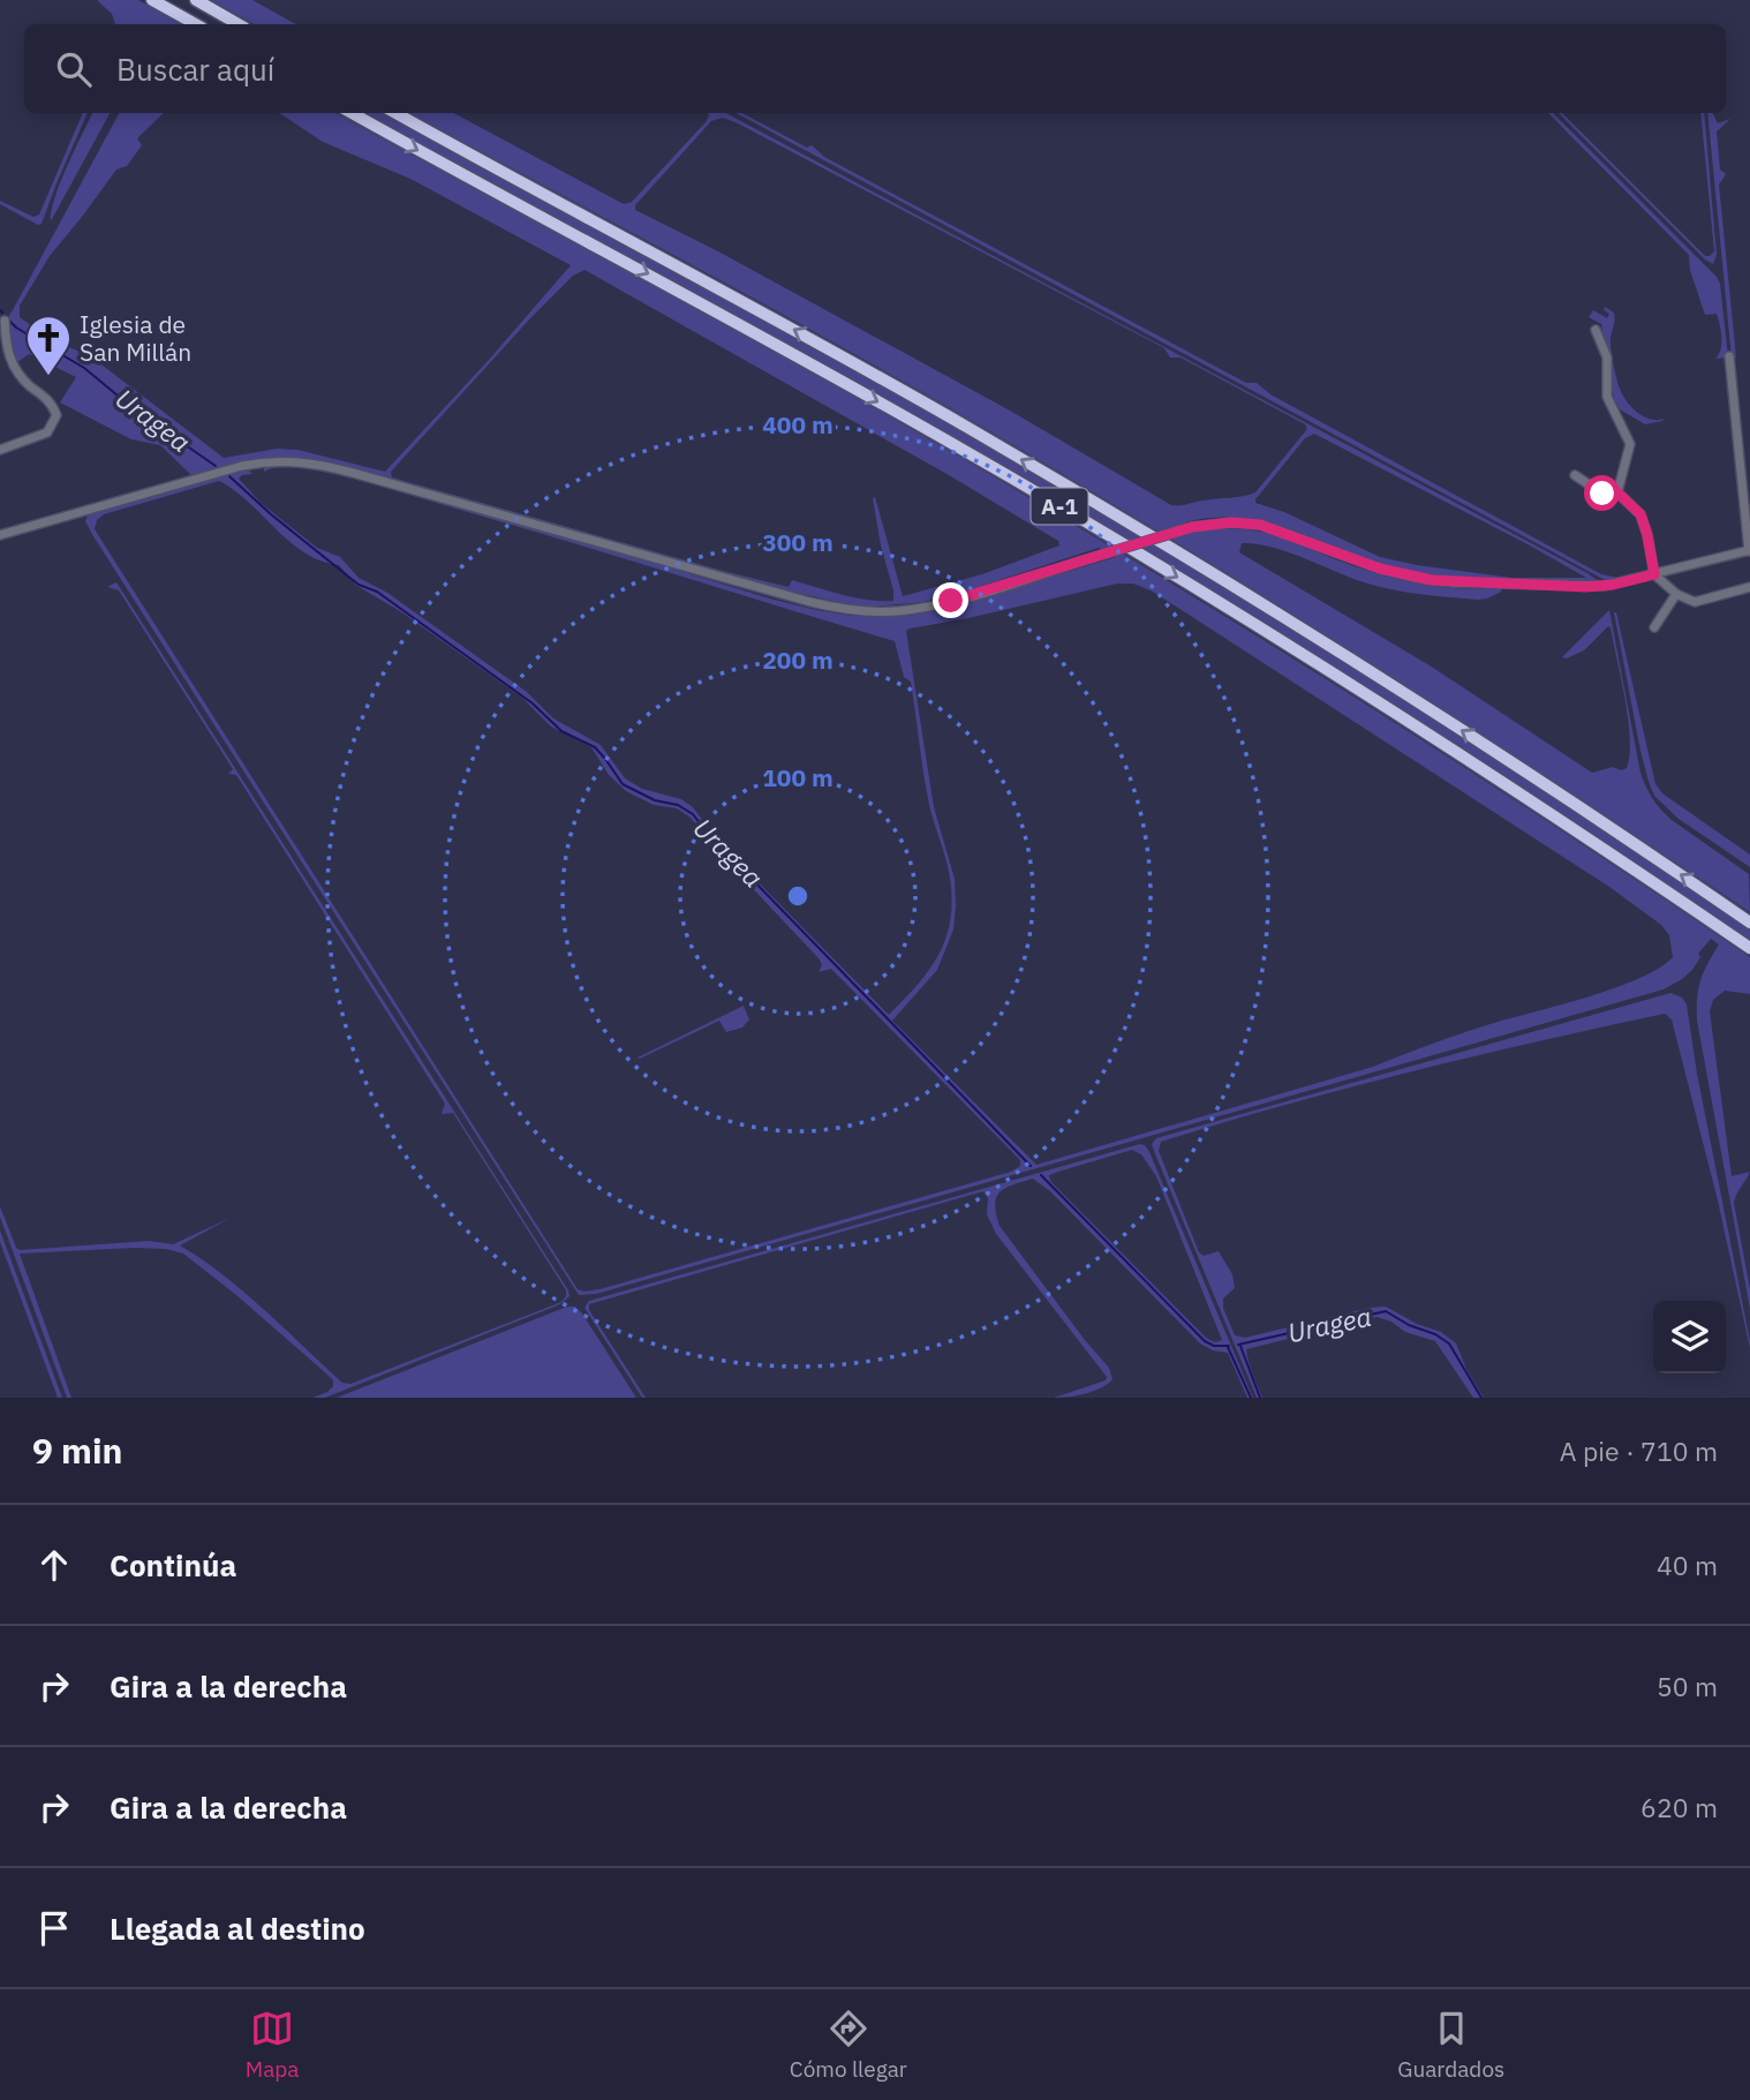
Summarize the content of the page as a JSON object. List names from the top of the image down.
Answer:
{
  "streets": {
    "highway": ["A-1"]
  },
  "water": ["Uragea"],
  "places": {
    "church": ["Iglesia de San Millán"]
  },
  "page": {
    "search": "Buscar aquí",
    "heading": ["9 min", "A pie · 710 m"],
    "list": [
      ["Continúa", "40 m"],
      ["Gira a la derecha", "50 m"],
      ["Gira a la derecha", "620 m"],
      "Llegada al destino"
    ],
    "nav": ["Mapa", "Cómo llegar", "Guardados"]
  },
  "rings": [
    "400 m",
    "300 m",
    "200 m",
    "100 m"
  ]
}
